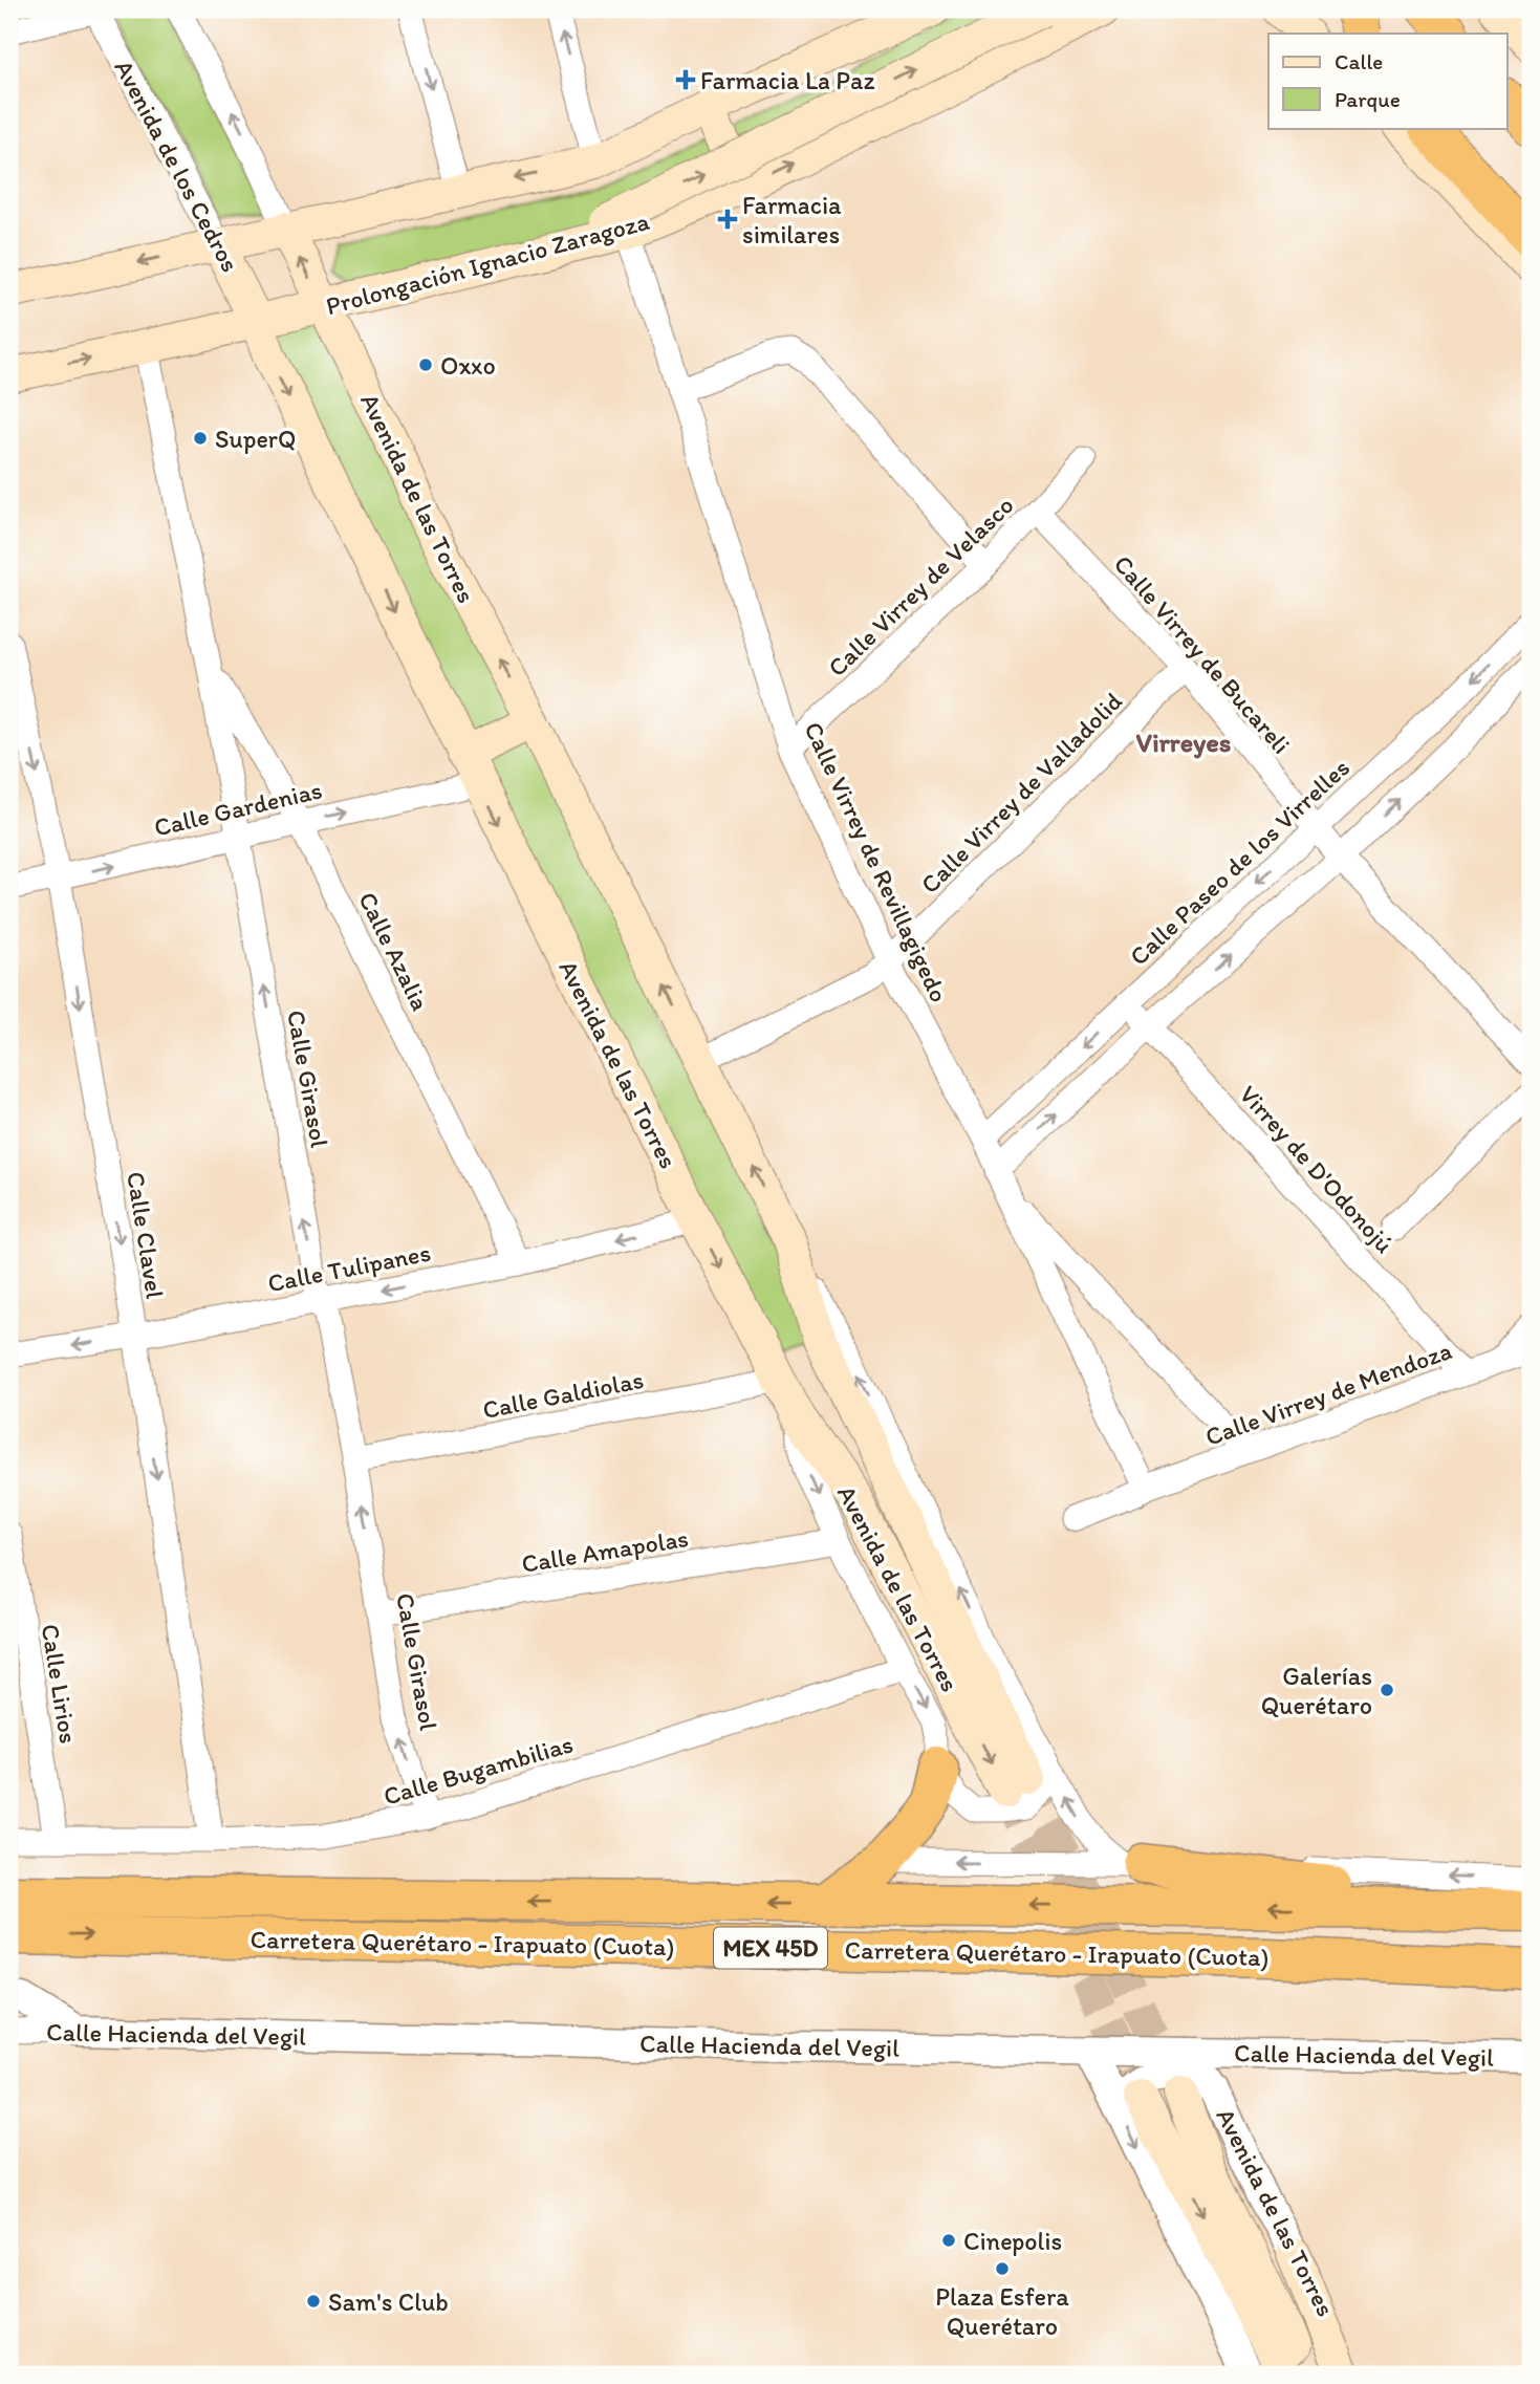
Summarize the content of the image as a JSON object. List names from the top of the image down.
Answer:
{
  "streets": {
    "highway": ["Carretera Querétaro - Irapuato (Cuota)", "MEX 45D"],
    "main road": ["Avenida de los Cedros", "Prolongación Ignacio Zaragoza", "Avenida de las Torres"],
    "street": [
      "Calle Virrey de Velasco",
      "Calle Virrey de Bucareli",
      "Calle Virrey de Valladolid",
      "Calle Gardenias",
      "Calle Virrey de Revillagigedo",
      "Calle Paseo de los Virrelles",
      "Calle Azalia",
      "Calle Girasol",
      "Virrey de D'Odonojú",
      "Calle Clavel",
      "Calle Tulipanes",
      "Calle Virrey de Mendoza",
      "Calle Galdiolas",
      "Calle Amapolas",
      "Calle Lirios",
      "Calle Bugambilias",
      "Calle Hacienda del Vegil"
    ]
  },
  "crossings": [
    ["Avenida de los Cedros", "Prolongación Ignacio Zaragoza"],
    ["Avenida de los Cedros", "Avenida de las Torres"],
    ["Prolongación Ignacio Zaragoza", "Avenida de las Torres"],
    ["Prolongación Ignacio Zaragoza", "Calle Virrey de Revillagigedo"],
    ["Prolongación Ignacio Zaragoza", "Calle Girasol"],
    ["Avenida de las Torres", "Calle Virrey de Valladolid"],
    ["Avenida de las Torres", "Calle Gardenias"],
    ["Avenida de las Torres", "Calle Tulipanes"],
    ["Avenida de las Torres", "Calle Galdiolas"],
    ["Avenida de las Torres", "Calle Hacienda del Vegil"],
    ["Calle Virrey de Velasco", "Calle Virrey de Bucareli"],
    ["Calle Virrey de Velasco", "Calle Virrey de Revillagigedo"],
    ["Calle Virrey de Bucareli", "Calle Virrey de Valladolid"],
    ["Calle Virrey de Bucareli", "Calle Paseo de los Virrelles"],
    ["Calle Virrey de Valladolid", "Calle Virrey de Revillagigedo"],
    ["Calle Gardenias", "Calle Azalia"],
    ["Calle Gardenias", "Calle Girasol"],
    ["Calle Gardenias", "Calle Clavel"],
    ["Calle Virrey de Revillagigedo", "Calle Paseo de los Virrelles"],
    ["Calle Virrey de Revillagigedo", "Calle Virrey de Mendoza"],
    ["Calle Paseo de los Virrelles", "Virrey de D'Odonojú"],
    ["Calle Azalia", "Calle Girasol"],
    ["Calle Azalia", "Calle Tulipanes"],
    ["Calle Girasol", "Calle Tulipanes"],
    ["Calle Girasol", "Calle Galdiolas"],
    ["Calle Girasol", "Calle Amapolas"],
    ["Calle Girasol", "Calle Bugambilias"],
    ["Virrey de D'Odonojú", "Calle Virrey de Mendoza"],
    ["Calle Clavel", "Calle Tulipanes"],
    ["Calle Clavel", "Calle Bugambilias"],
    ["Calle Lirios", "Calle Bugambilias"]
  ],
  "one_way": [
    "Calle Gardenias",
    "Calle Girasol",
    "Calle Clavel",
    "Calle Tulipanes"
  ],
  "districts": ["Virreyes"],
  "places": {
    "health": ["Farmacia La Paz", "Farmacia similares"],
    "other": [
      "Oxxo",
      "SuperQ",
      "Galerías Querétaro",
      "Cinepolis",
      "Plaza Esfera Querétaro",
      "Sam's Club"
    ]
  },
  "legend": ["Calle", "Parque"]
}
